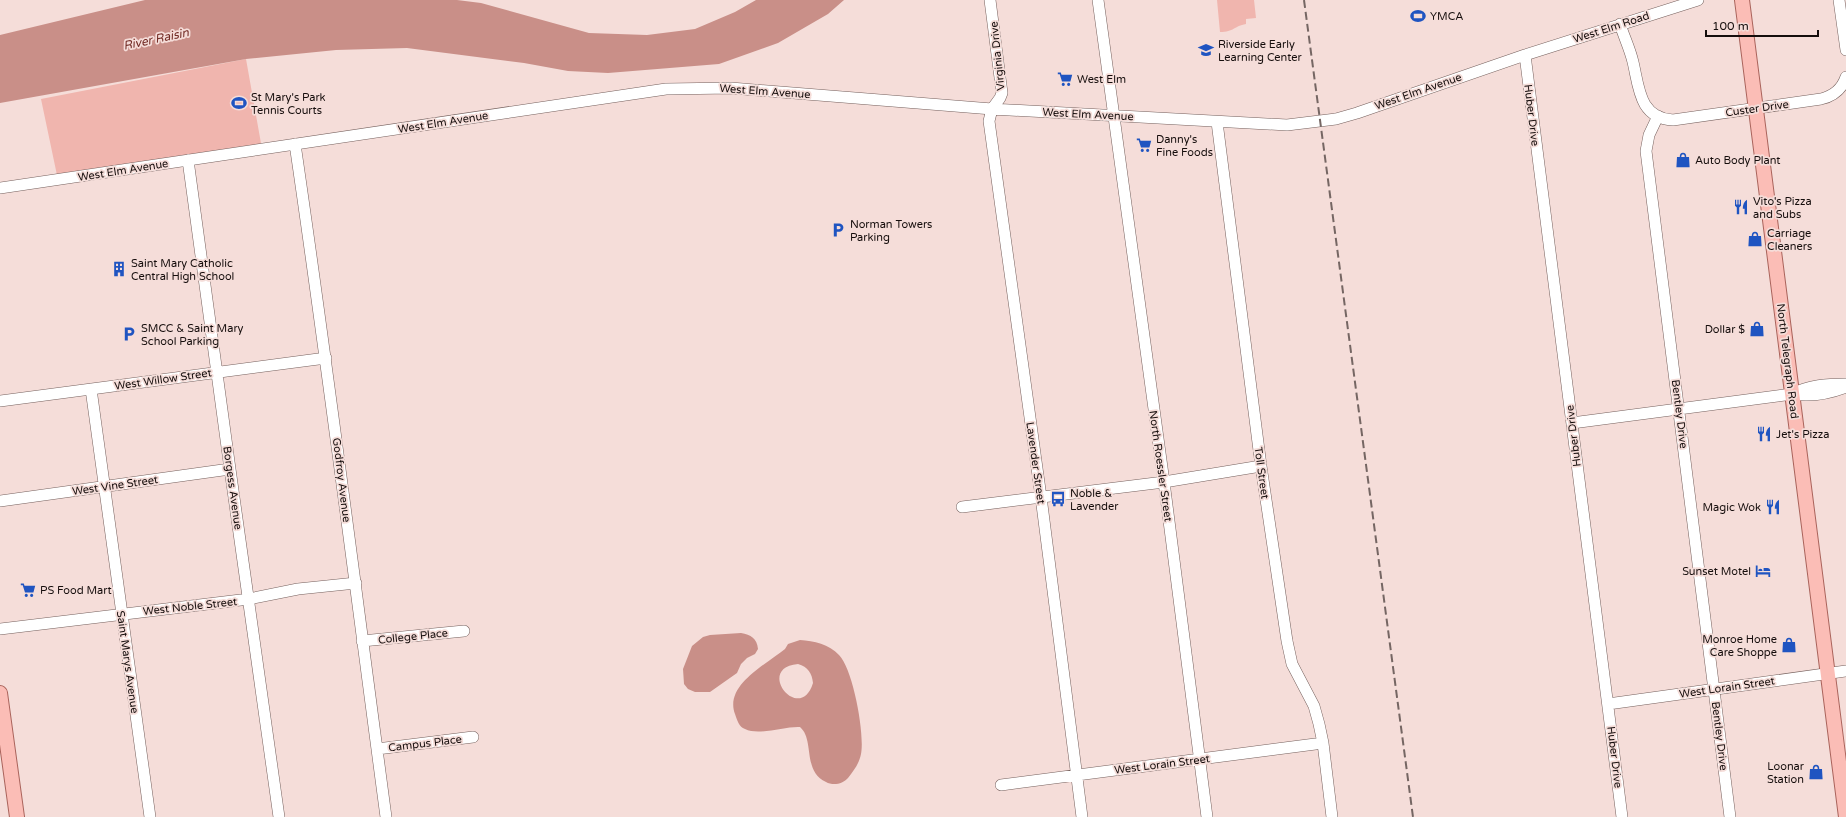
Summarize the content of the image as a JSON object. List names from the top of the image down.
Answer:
{
  "streets": {
    "main road": ["North Telegraph Road"],
    "street": [
      "West Elm Road",
      "Virginia Drive",
      "West Elm Avenue",
      "Custer Drive",
      "Huber Drive",
      "West Willow Street",
      "Bentley Drive",
      "Lavender Street",
      "North Roessler Street",
      "Toll Street",
      "Godfroy Avenue",
      "West Vine Street",
      "Borgess Avenue",
      "West Noble Street",
      "College Place",
      "Saint Marys Avenue",
      "West Lorain Street",
      "Campus Place"
    ]
  },
  "crossings": [
    ["West Elm Road", "West Elm Avenue"],
    ["West Elm Road", "Huber Drive"],
    ["Virginia Drive", "West Elm Avenue"],
    ["Virginia Drive", "Lavender Street"],
    ["West Elm Avenue", "Huber Drive"],
    ["West Elm Avenue", "Lavender Street"],
    ["West Elm Avenue", "North Roessler Street"],
    ["West Elm Avenue", "Toll Street"],
    ["West Elm Avenue", "Godfroy Avenue"],
    ["West Elm Avenue", "Borgess Avenue"],
    ["Custer Drive", "North Telegraph Road"],
    ["Custer Drive", "Bentley Drive"],
    ["Huber Drive", "West Lorain Street"],
    ["North Telegraph Road", "West Lorain Street"],
    ["West Willow Street", "Godfroy Avenue"],
    ["West Willow Street", "Borgess Avenue"],
    ["West Willow Street", "Saint Marys Avenue"],
    ["Bentley Drive", "West Lorain Street"],
    ["Lavender Street", "West Lorain Street"],
    ["North Roessler Street", "West Lorain Street"],
    ["Toll Street", "West Lorain Street"],
    ["Godfroy Avenue", "West Noble Street"],
    ["Godfroy Avenue", "College Place"],
    ["Godfroy Avenue", "Campus Place"],
    ["West Vine Street", "Borgess Avenue"],
    ["West Vine Street", "Saint Marys Avenue"],
    ["Borgess Avenue", "West Noble Street"],
    ["West Noble Street", "Saint Marys Avenue"]
  ],
  "water": ["River Raisin"],
  "places": {
    "sports": ["YMCA", "St Mary's Park Tennis Courts"],
    "school or university": ["Riverside Early Learning Center"],
    "supermarket": ["West Elm", "Danny's Fine Foods", "PS Food Mart"],
    "shop": [
      "Auto Body Plant",
      "Carriage Cleaners",
      "Dollar $",
      "Monroe Home Care Shoppe",
      "Loonar Station"
    ],
    "restaurant": ["Vito's Pizza and Subs", "Jet's Pizza", "Magic Wok"],
    "parking": ["Norman Towers Parking", "SMCC & Saint Mary School Parking"],
    "building": ["Saint Mary Catholic Central High School"],
    "bus stop": ["Noble & Lavender"],
    "hotel": ["Sunset Motel"]
  },
  "scale_bar": "100 m"
}
